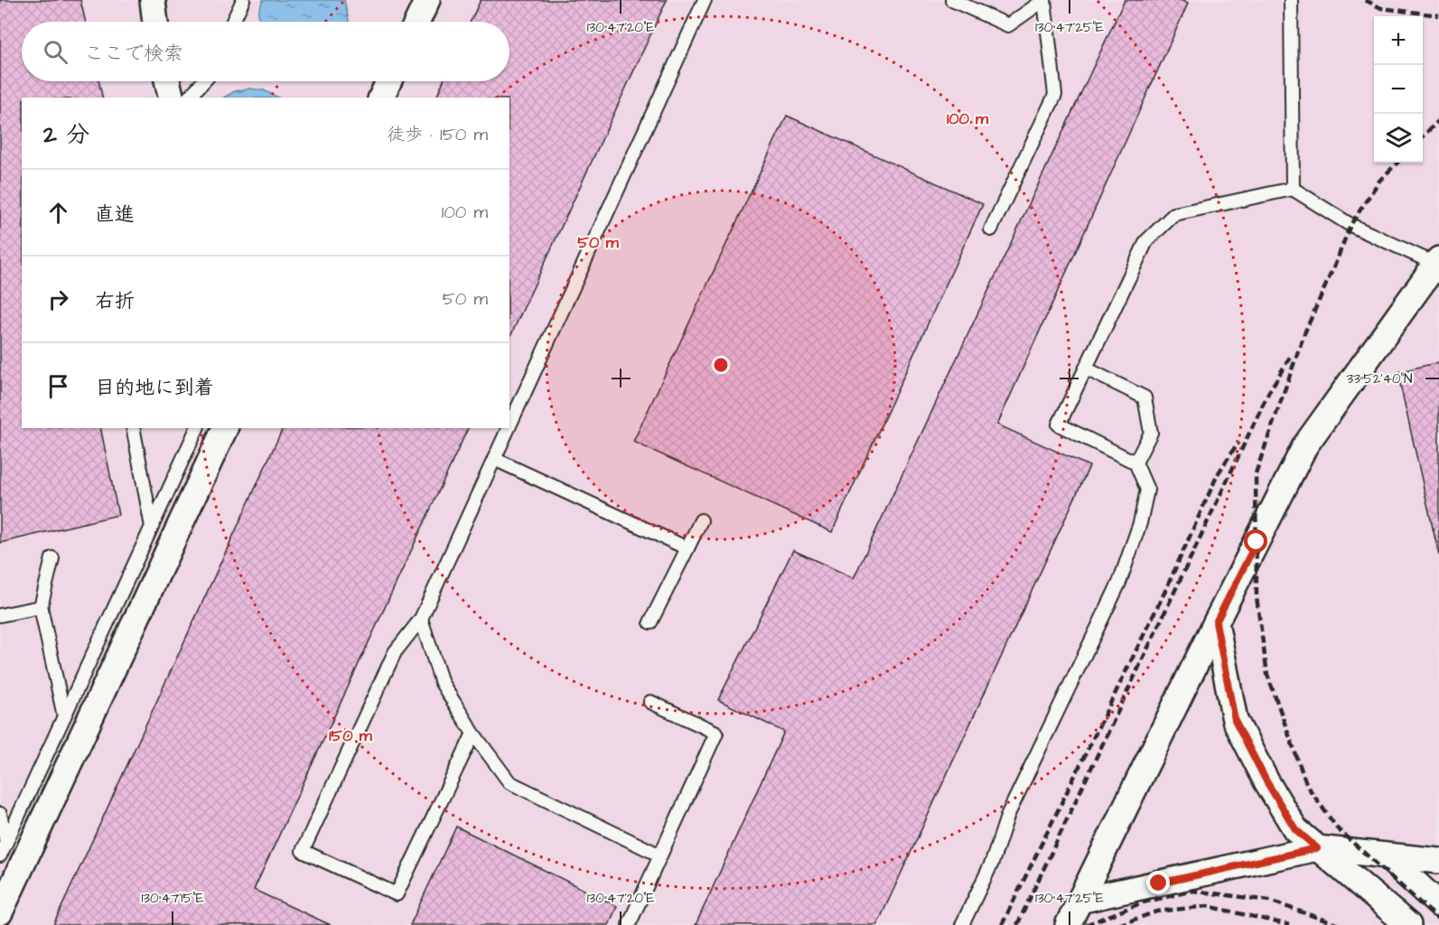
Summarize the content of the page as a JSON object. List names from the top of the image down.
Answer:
{
  "page": {
    "map_buttons": ["+", "−"],
    "search": "ここで検索",
    "heading": ["2 分", "徒歩 · 150 m"],
    "list": [
      ["直進", "100 m"],
      ["右折", "50 m"],
      "目的地に到着"
    ]
  },
  "coordinates": [
    "130°47'20\"E",
    "130°47'25\"E",
    "33°52'40\"N",
    "130°47'15\"E"
  ],
  "rings": ["100 m", "50 m", "150 m"]
}
